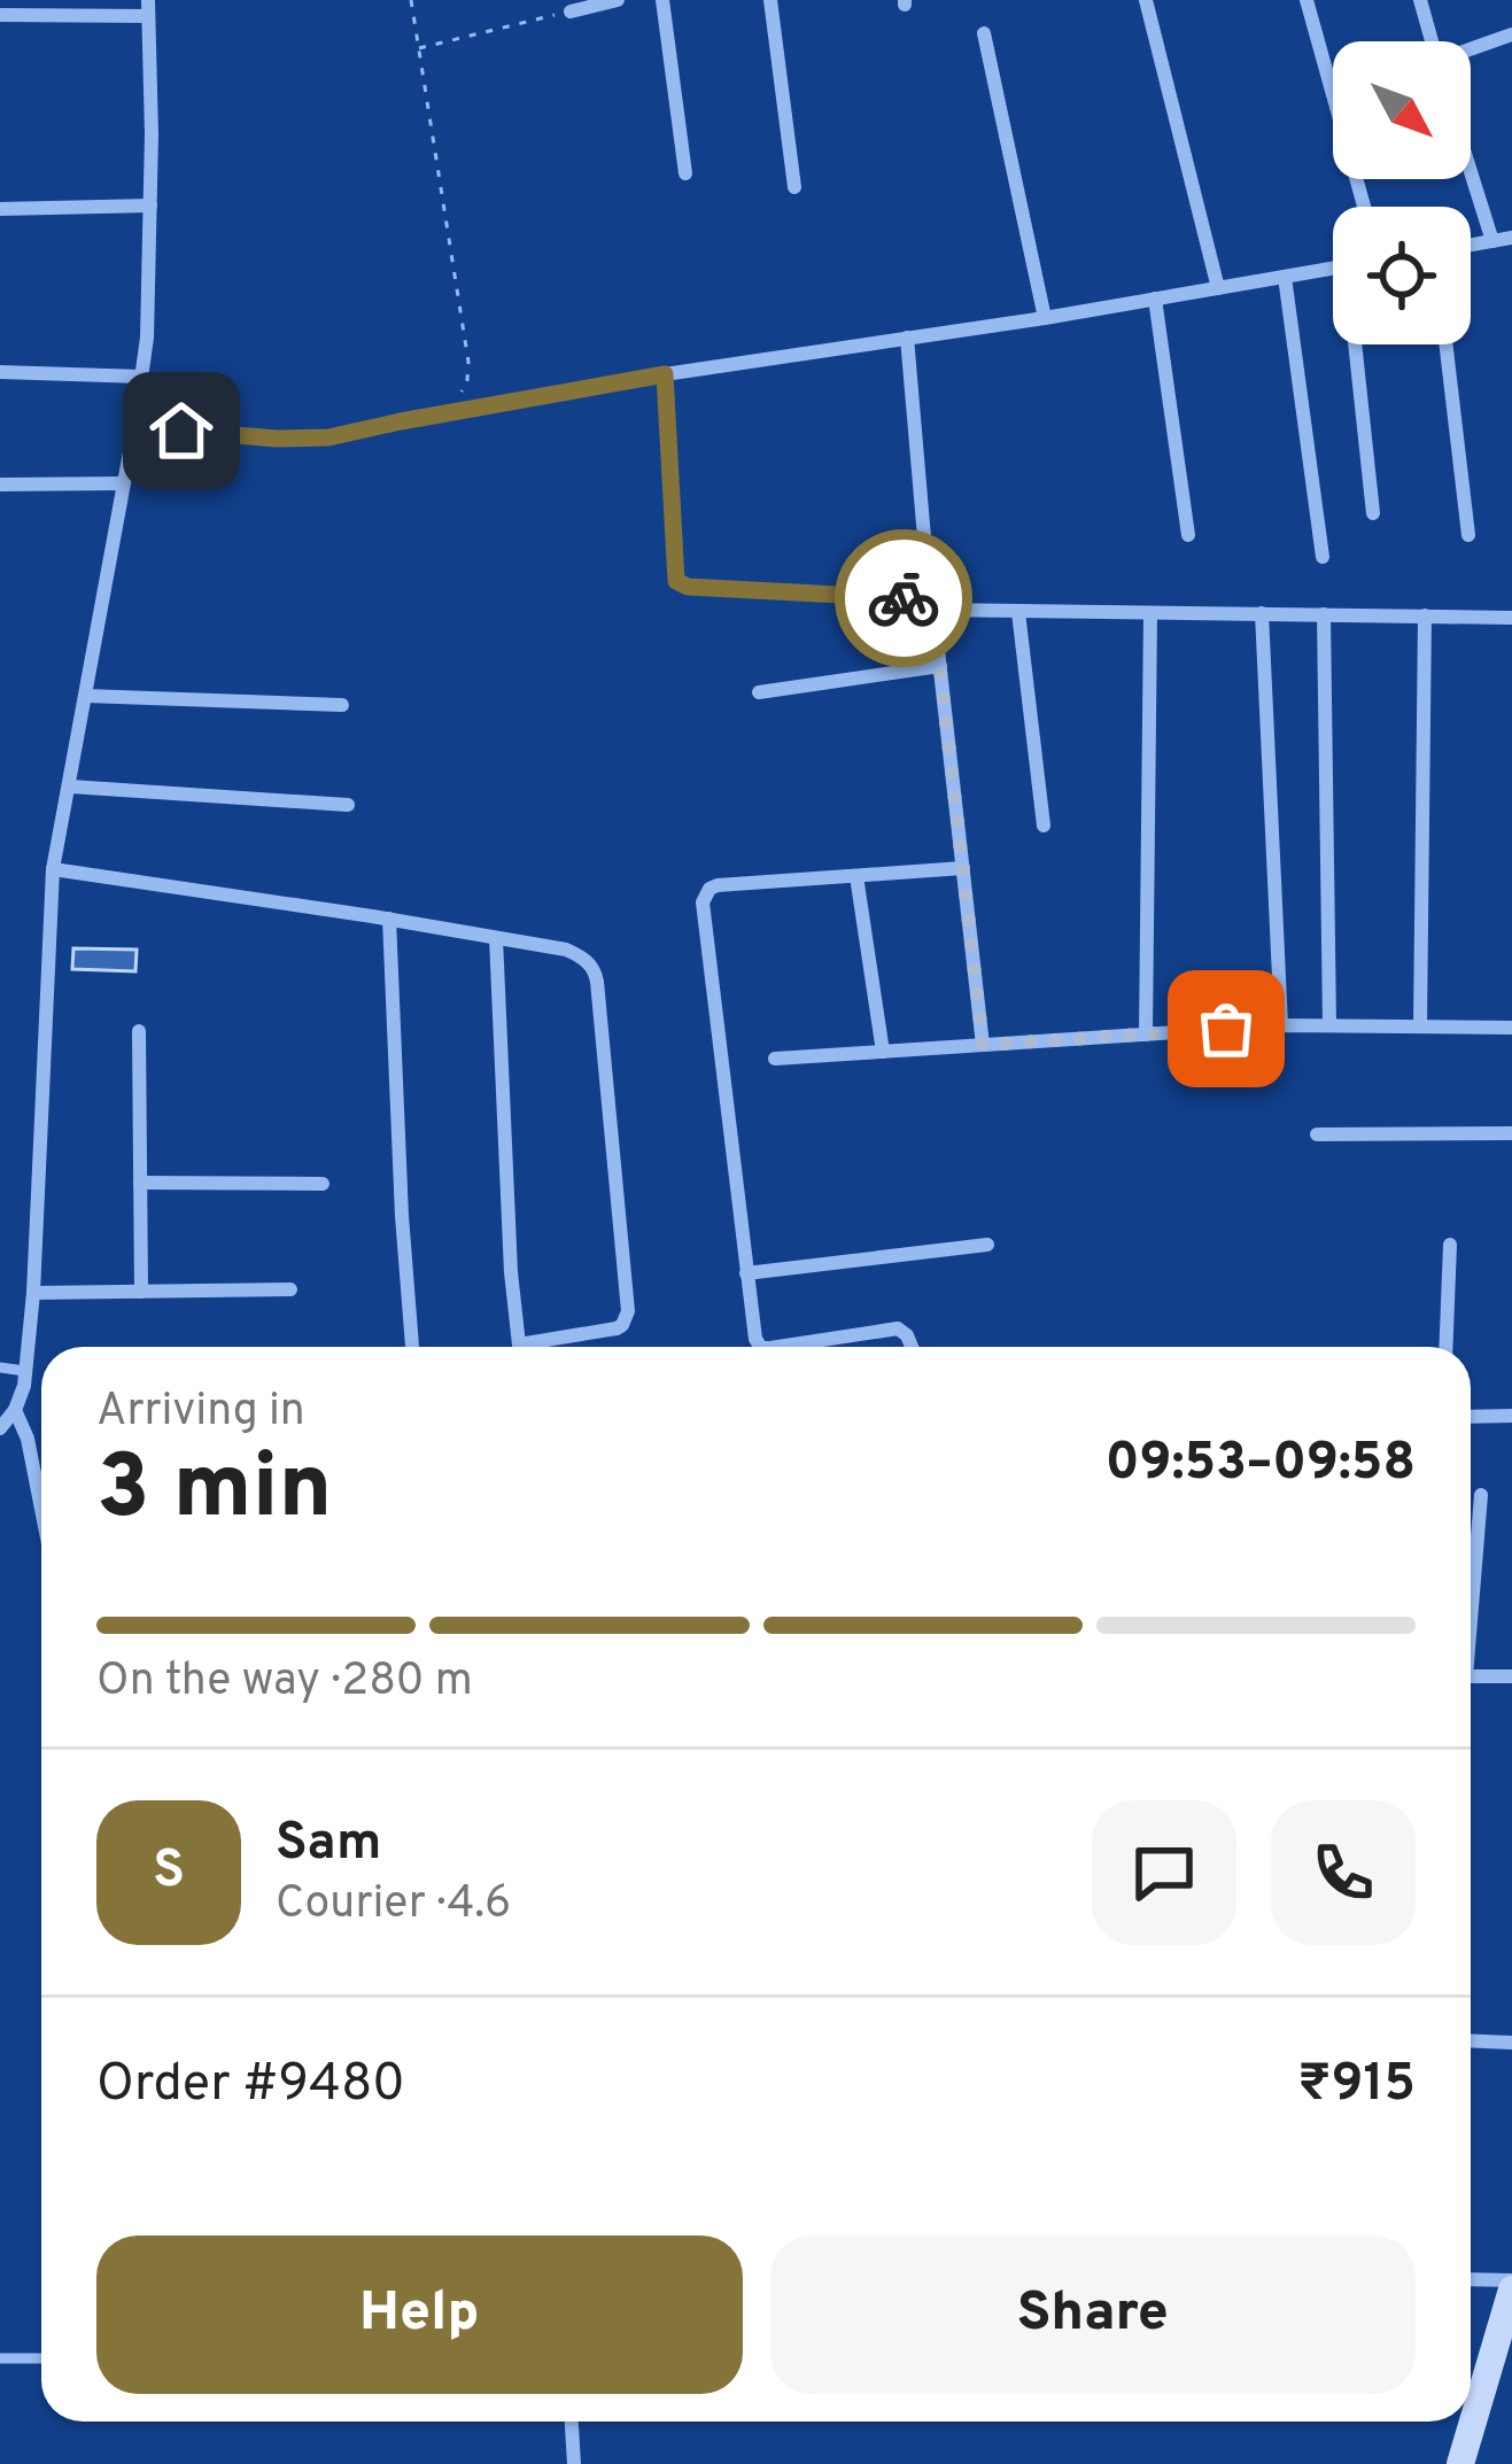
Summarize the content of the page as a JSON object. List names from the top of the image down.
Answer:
{
  "north": "bottom right",
  "page": {
    "heading": ["3 min", "Arriving in", "09:53–09:58"],
    "panel": [
      "Sam",
      "Courier · 4.6",
      "Order #9480",
      "₹915"
    ],
    "bar": "On the way · 280 m",
    "round": "S",
    "buttons": ["Help", "Share"]
  }
}
